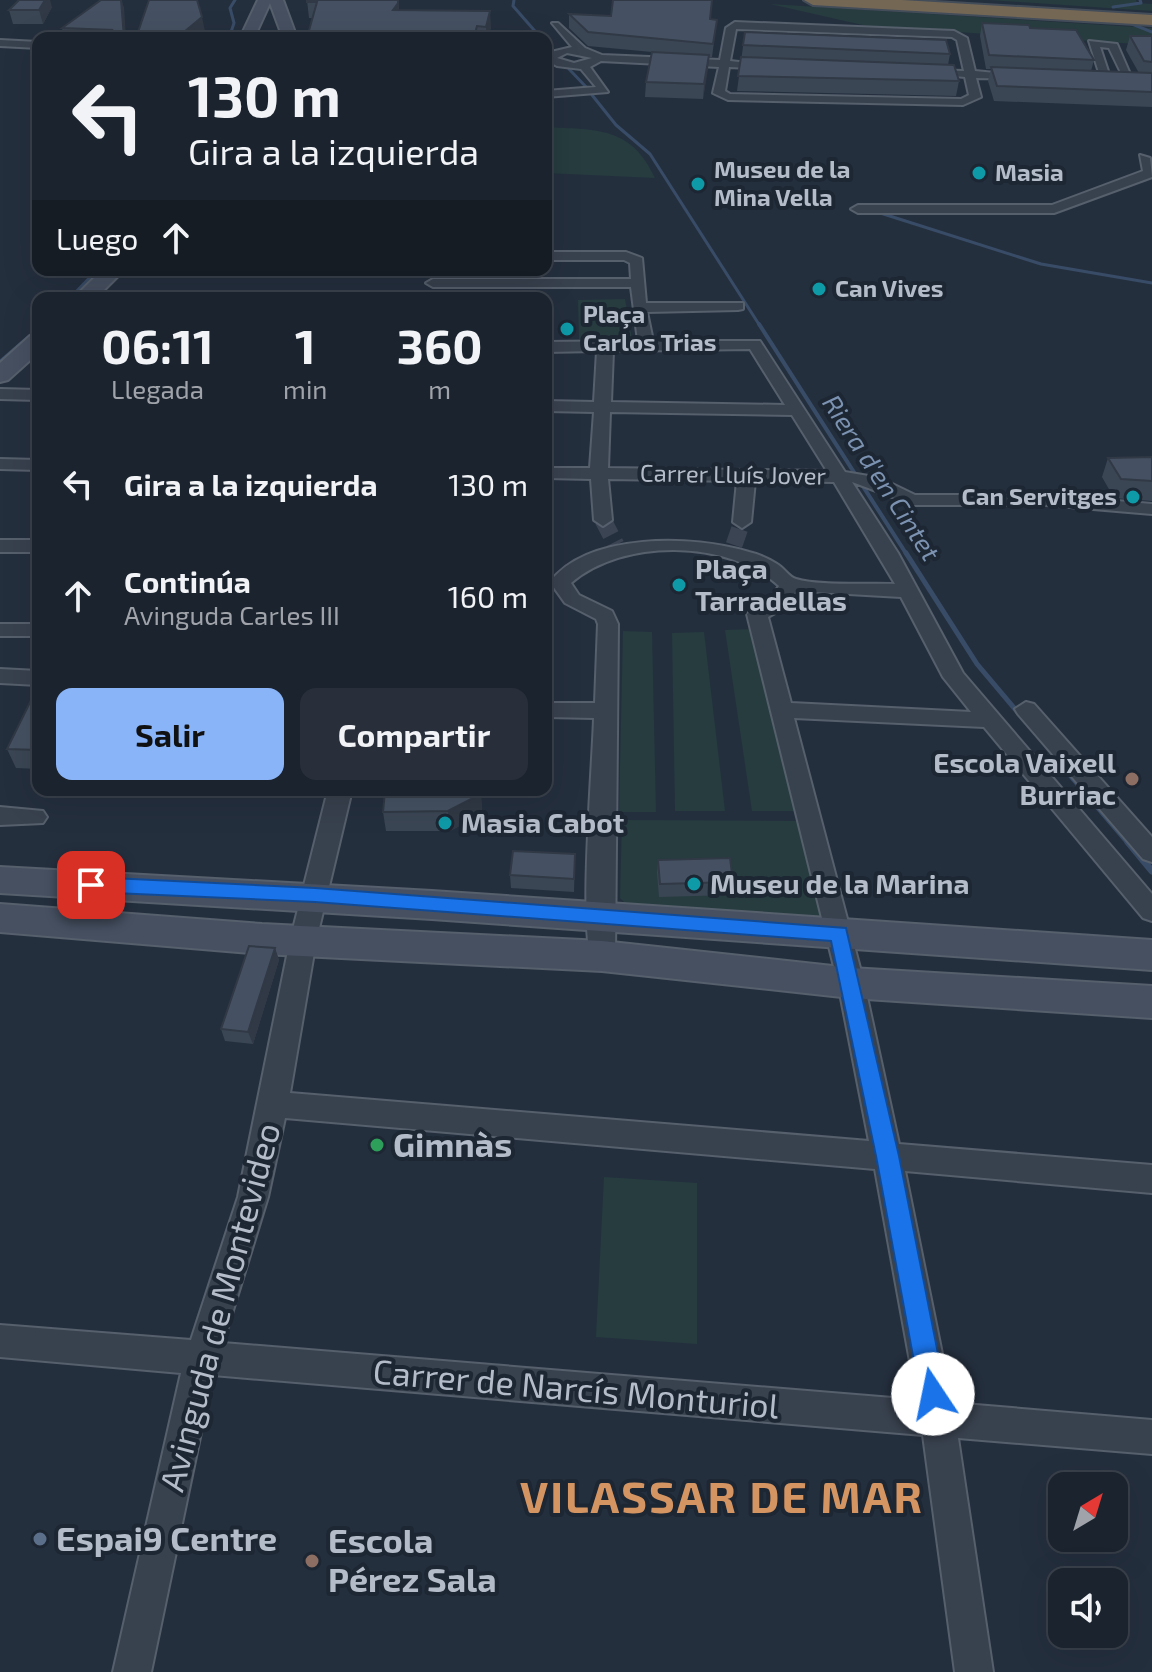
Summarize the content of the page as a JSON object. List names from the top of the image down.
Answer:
{
  "streets": {
    "street": ["Carrer Lluís Jover", "Avinguda de Montevideo", "Carrer de Narcís Monturiol"]
  },
  "crossings": [
    ["Avinguda de Montevideo", "Carrer de Narcís Monturiol"]
  ],
  "districts": ["VILASSAR DE MAR"],
  "water": ["Riera d'en Cintet"],
  "places": [
    "Masia",
    "Museu de la Mina Vella",
    "Can Vives",
    "Plaça Carlos Trias",
    "Can Servitges",
    "Plaça Tarradellas",
    "Escola Vaixell Burriac",
    "Masia Cabot",
    "Museu de la Marina",
    "Gimnàs",
    "Espai9 Centre",
    "Escola Pérez Sala"
  ],
  "north": "top right",
  "page": {
    "turn": ["130 m", "Gira a la izquierda"],
    "then": "Luego",
    "eta": [
      "06:11",
      "Llegada",
      "1",
      "min",
      "360",
      "m"
    ],
    "list": [
      {
        "name": "Gira a la izquierda",
        "value": "130 m"
      },
      {
        "name": "Continúa",
        "note": "Avinguda Carles III",
        "value": "160 m"
      }
    ],
    "buttons": ["Salir", "Compartir"]
  }
}
